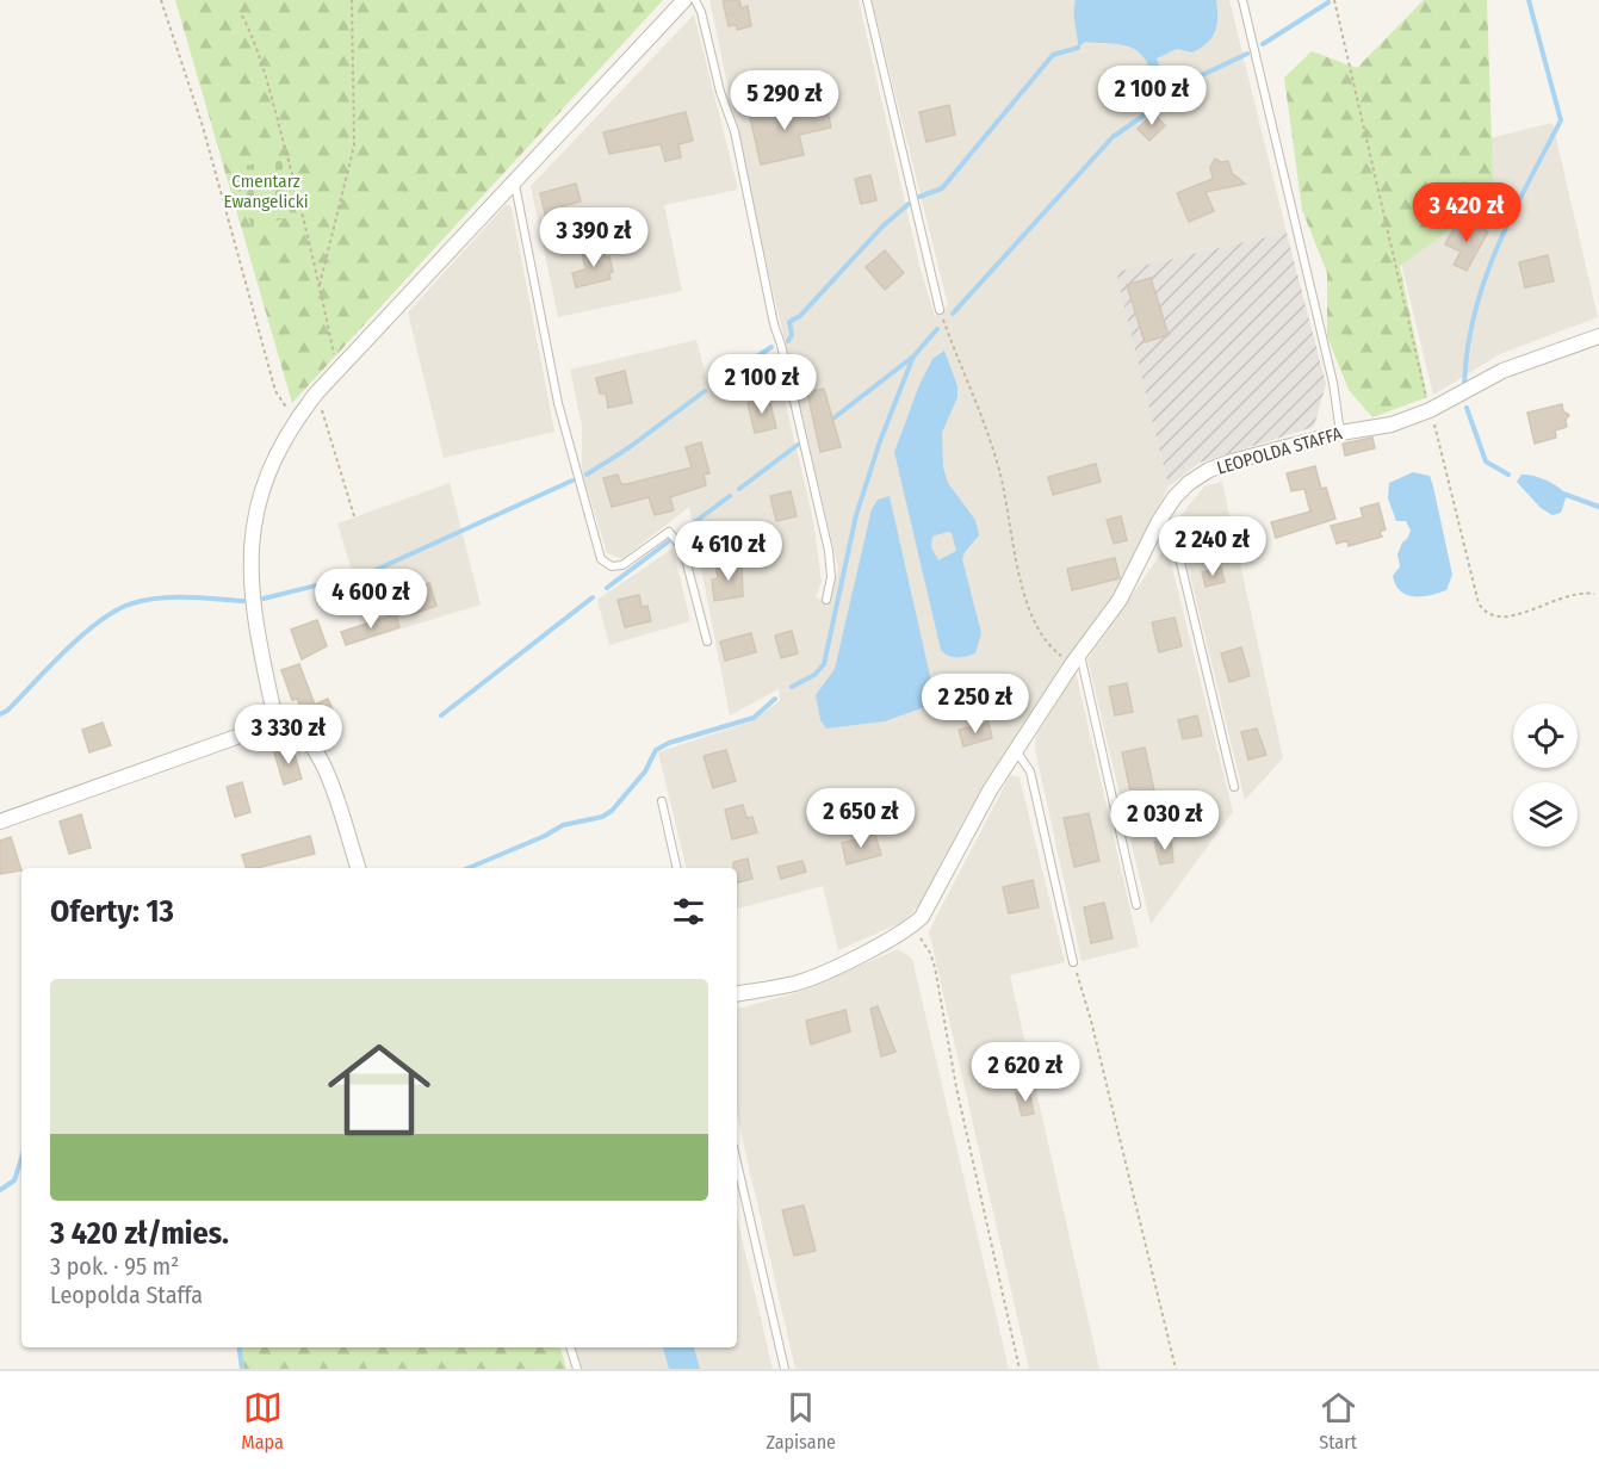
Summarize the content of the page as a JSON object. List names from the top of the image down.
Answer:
{
  "streets": {
    "street": ["LEOPOLDA STAFFA"]
  },
  "parks": ["Cmentarz Ewangelicki"],
  "page": {
    "price": [
      "2 100 zł",
      "5 290 zł",
      "3 420 zł",
      "3 390 zł",
      "2 100 zł",
      "2 240 zł",
      "4 610 zł",
      "4 600 zł",
      "2 250 zł",
      "3 330 zł",
      "2 650 zł",
      "2 030 zł",
      "2 620 zł"
    ],
    "heading": "Oferty: 13",
    "list": [
      {
        "name": "3 420 zł/mies.",
        "note": "3 pok. · 95 m² · Leopolda Staffa"
      }
    ],
    "tabs": ["Mapa", "Zapisane", "Start"]
  }
}
